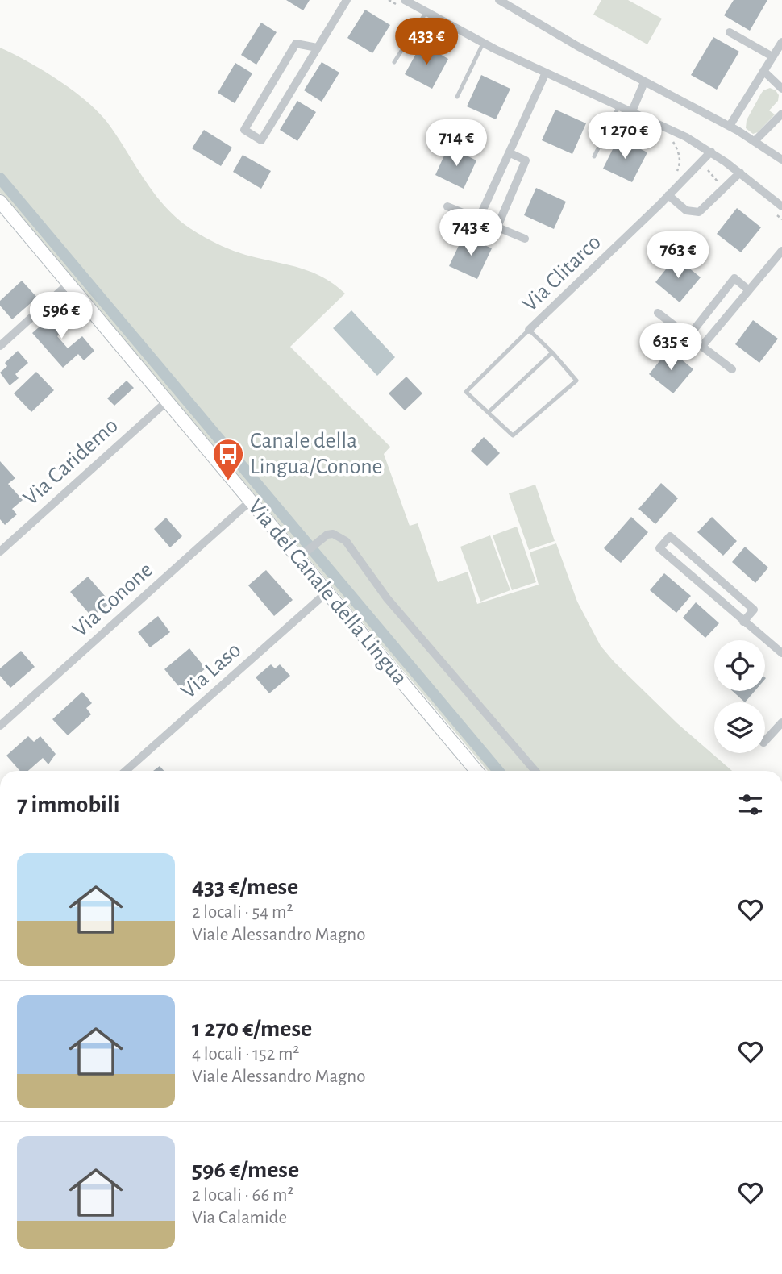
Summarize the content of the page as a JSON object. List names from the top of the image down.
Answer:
{
  "streets": {
    "street": [
      "Via Clitarco",
      "Via Caridemo",
      "Via del Canale della Lingua",
      "Via Conone",
      "Via Laso"
    ]
  },
  "crossings": [
    ["Via Caridemo", "Via del Canale della Lingua"],
    ["Via del Canale della Lingua", "Via Conone"],
    ["Via del Canale della Lingua", "Via Laso"]
  ],
  "places": {
    "bus stop": ["Canale della Lingua/Conone"]
  },
  "page": {
    "price": [
      "433 €",
      "1 270 €",
      "714 €",
      "743 €",
      "763 €",
      "596 €",
      "635 €"
    ],
    "heading": "7 immobili",
    "list": [
      {
        "name": "433 €/mese",
        "note": "2 locali · 54 m² · Viale Alessandro Magno"
      },
      {
        "name": "1 270 €/mese",
        "note": "4 locali · 152 m² · Viale Alessandro Magno"
      },
      {
        "name": "596 €/mese",
        "note": "2 locali · 66 m² · Via Calamide"
      }
    ]
  }
}
